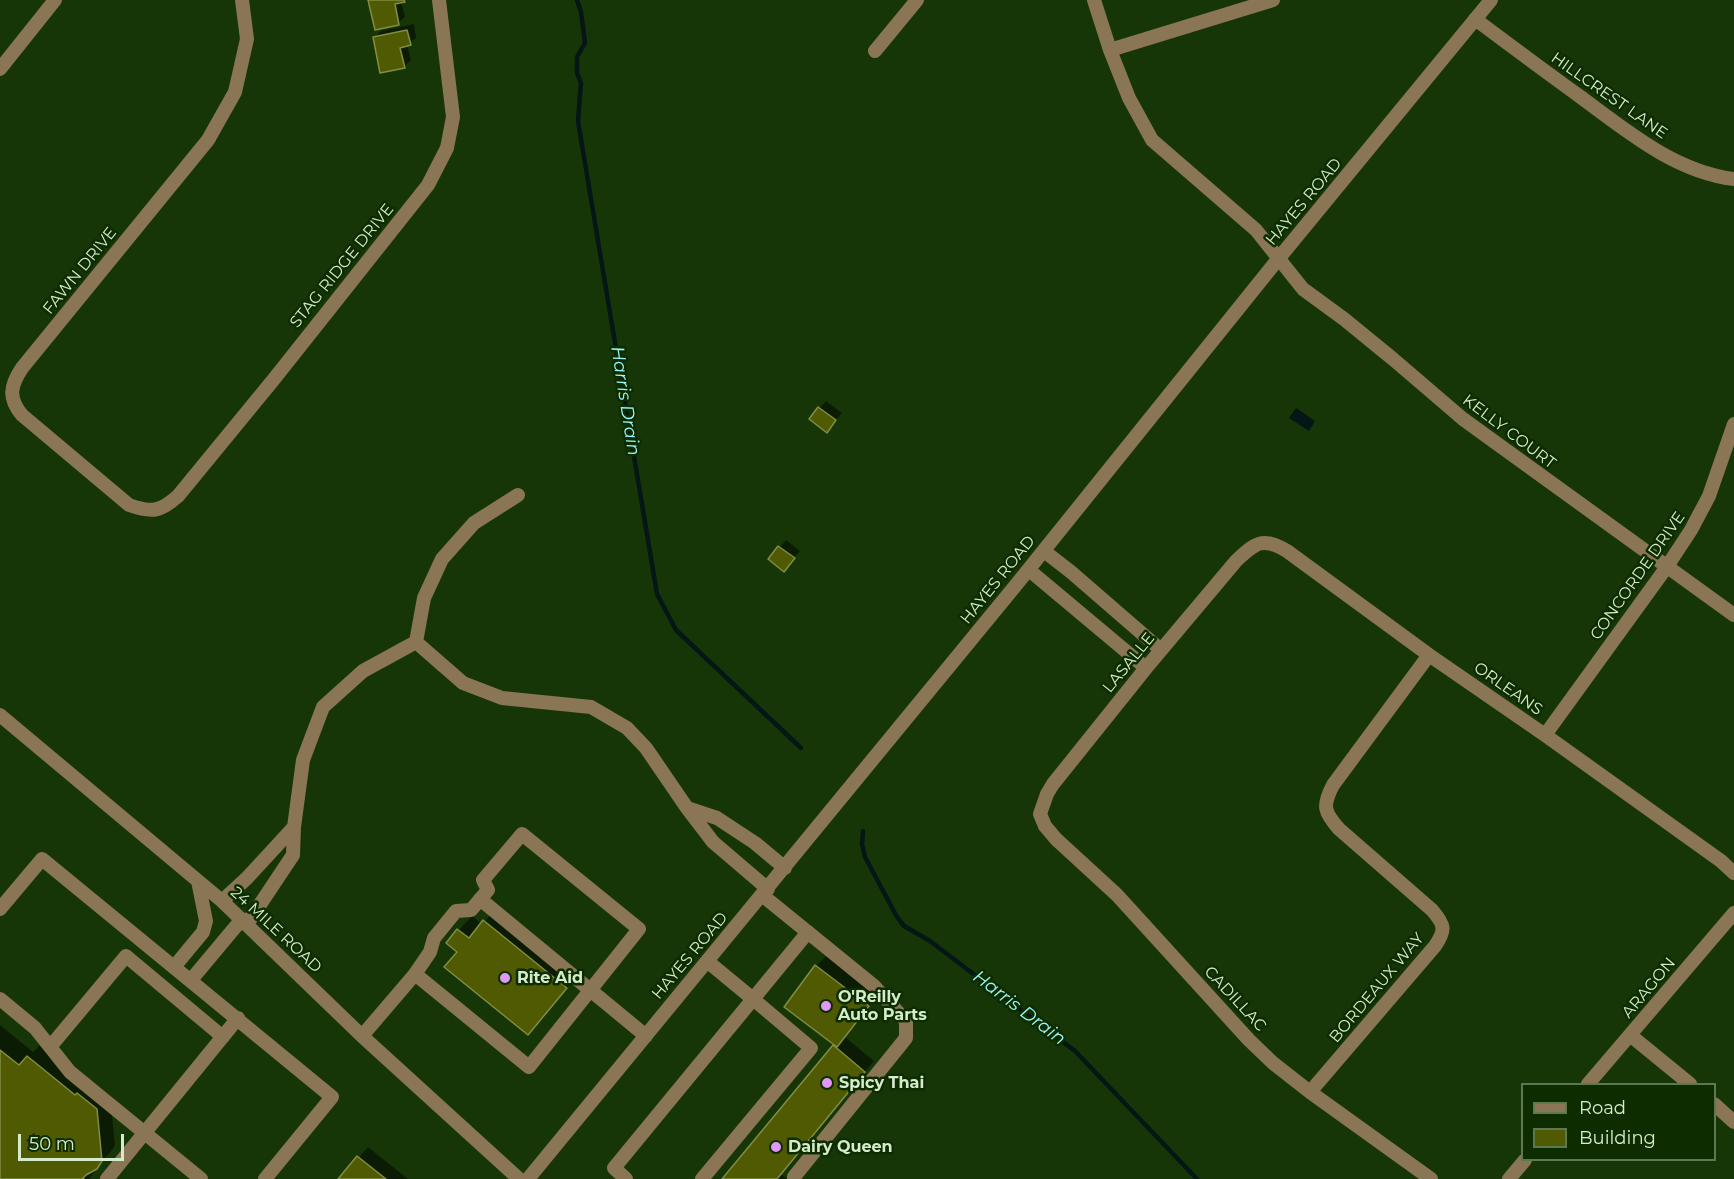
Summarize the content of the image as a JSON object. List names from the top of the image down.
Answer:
{
  "streets": {
    "street": [
      "HILLCREST LANE",
      "HAYES ROAD",
      "STAG RIDGE DRIVE",
      "FAWN DRIVE",
      "KELLY COURT",
      "CONCORDE DRIVE",
      "LASALLE",
      "ORLEANS",
      "24 MILE ROAD",
      "BORDEAUX WAY",
      "ARAGON",
      "CADILLAC"
    ]
  },
  "crossings": [
    ["HILLCREST LANE", "HAYES ROAD"],
    ["HAYES ROAD", "KELLY COURT"],
    ["STAG RIDGE DRIVE", "FAWN DRIVE"],
    ["KELLY COURT", "CONCORDE DRIVE"],
    ["CONCORDE DRIVE", "ORLEANS"],
    ["LASALLE", "ORLEANS"],
    ["LASALLE", "CADILLAC"],
    ["ORLEANS", "BORDEAUX WAY"],
    ["BORDEAUX WAY", "CADILLAC"]
  ],
  "water": ["Harris Drain"],
  "places": [
    "Rite Aid",
    "O'Reilly Auto Parts",
    "Spicy Thai",
    "Dairy Queen"
  ],
  "legend": ["Road", "Building"],
  "scale_bar": "50 m"
}
